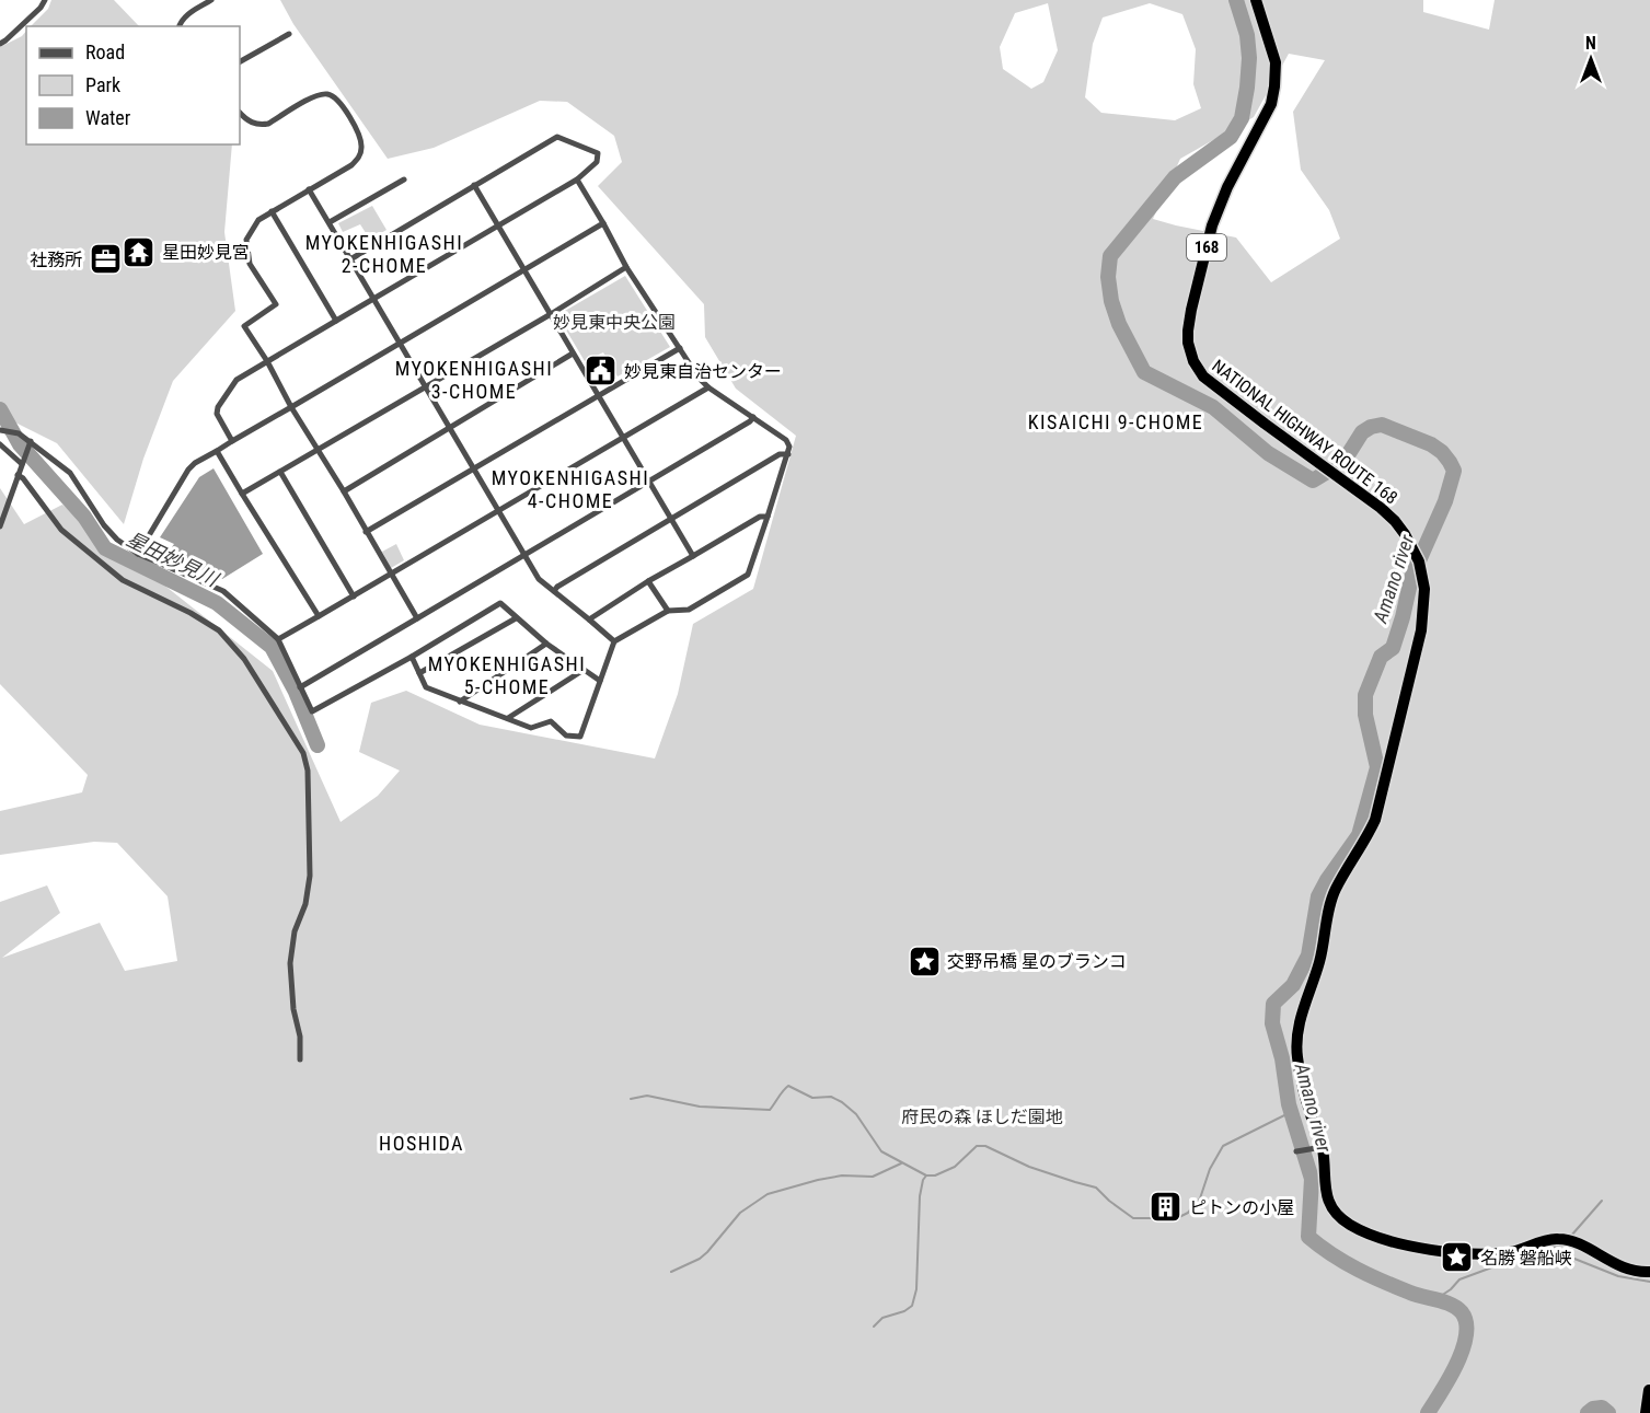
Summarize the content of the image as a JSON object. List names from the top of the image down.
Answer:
{
  "streets": {
    "highway": ["168", "NATIONAL HIGHWAY ROUTE 168"]
  },
  "districts": [
    "MYOKENHIGASHI 2-CHOME",
    "MYOKENHIGASHI 3-CHOME",
    "KISAICHI 9-CHOME",
    "MYOKENHIGASHI 4-CHOME",
    "MYOKENHIGASHI 5-CHOME",
    "HOSHIDA"
  ],
  "water": ["星田妙見川", "Amano river"],
  "parks": ["妙見東中央公園", "府民の森 ほしだ園地"],
  "places": {
    "temple": ["星田妙見宮"],
    "office": ["社務所"],
    "public building": ["妙見東自治センター"],
    "place": ["交野吊橋 星のブランコ", "名勝 磐船峡"],
    "building": ["ピトンの小屋"]
  },
  "legend": ["Road", "Park", "Water"],
  "north": "top"
}
